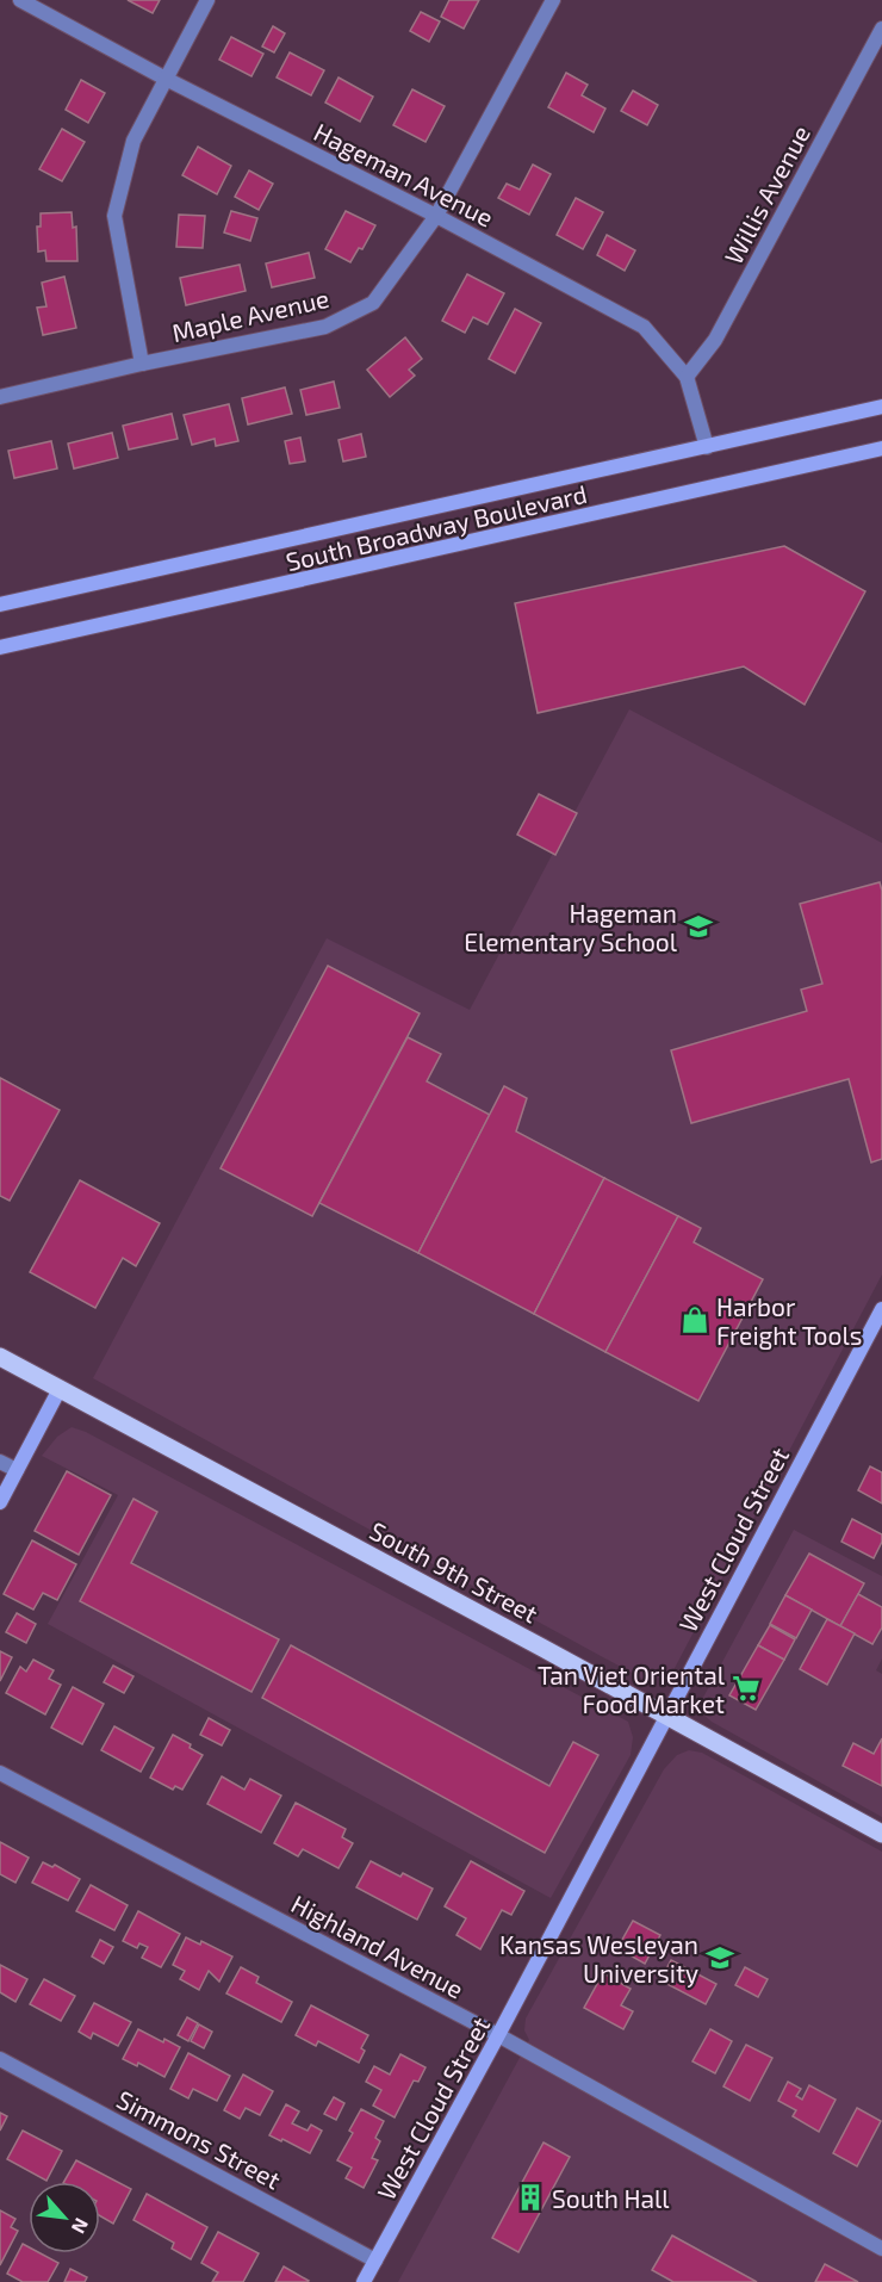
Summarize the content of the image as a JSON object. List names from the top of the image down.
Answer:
{
  "streets": {
    "main road": ["South Broadway Boulevard", "West Cloud Street", "South 9th Street"],
    "street": [
      "Hageman Avenue",
      "Willis Avenue",
      "Maple Avenue",
      "Highland Avenue",
      "Simmons Street"
    ]
  },
  "crossings": [
    ["Hageman Avenue", "Willis Avenue"],
    ["Hageman Avenue", "Maple Avenue"],
    ["Hageman Avenue", "South Broadway Boulevard"],
    ["West Cloud Street", "South 9th Street"],
    ["West Cloud Street", "Highland Avenue"],
    ["West Cloud Street", "Simmons Street"]
  ],
  "places": {
    "school or university": ["Hageman Elementary School", "Kansas Wesleyan University"],
    "shop": ["Harbor Freight Tools"],
    "supermarket": ["Tan Viet Oriental Food Market"],
    "building": ["South Hall"]
  },
  "north": "bottom right"
}
